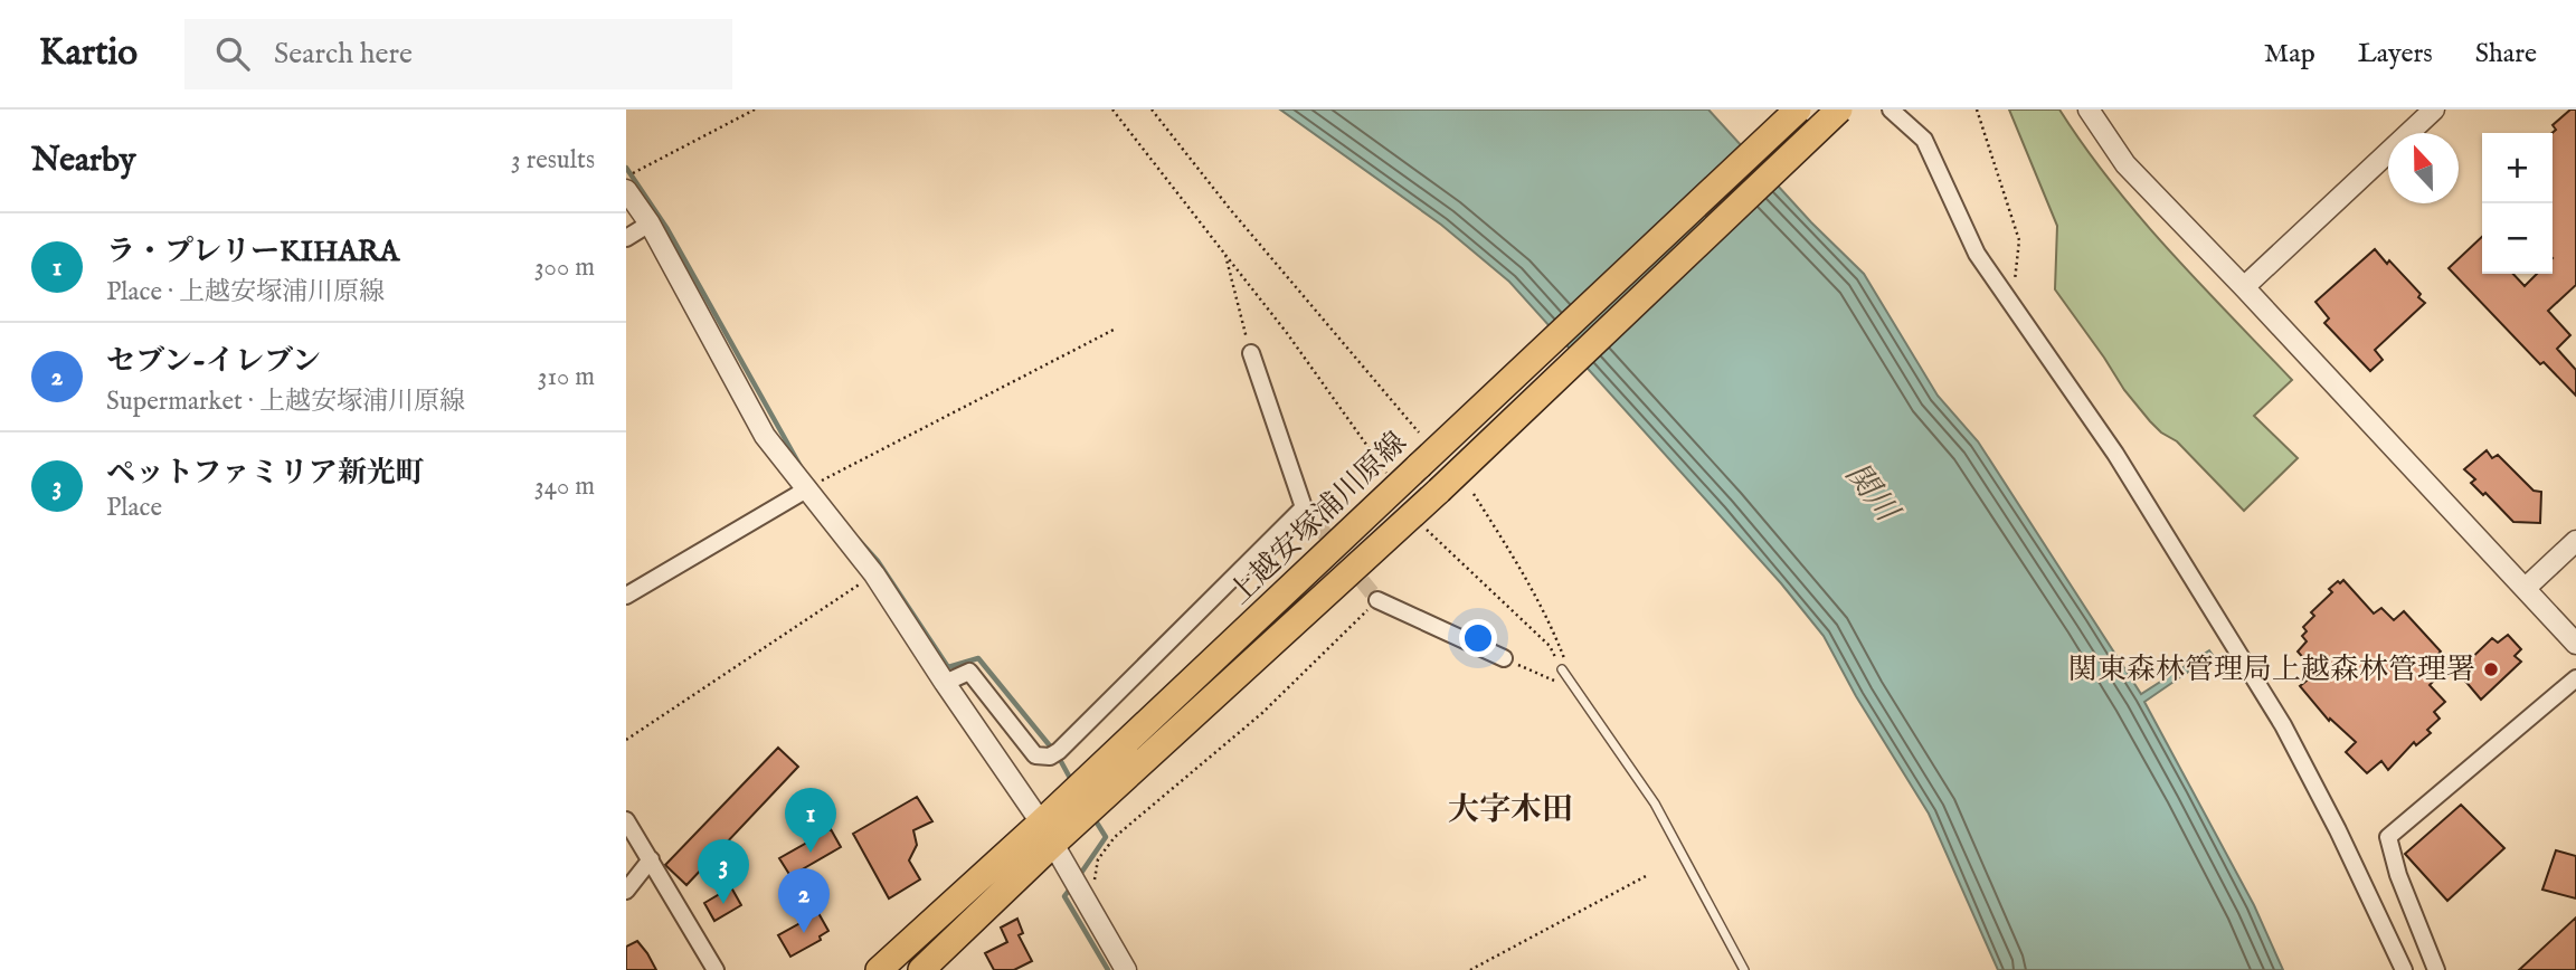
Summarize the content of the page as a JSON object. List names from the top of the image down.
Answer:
{
  "streets": {
    "main road": ["上越安塚浦川原線"]
  },
  "districts": ["大字木田"],
  "water": ["関川"],
  "places": ["関東森林管理局上越森林管理署"],
  "north": "top",
  "page": {
    "header": "Kartio",
    "search": "Search here",
    "nav": ["Map", "Layers", "Share"],
    "heading": ["Nearby", "3 results"],
    "map_buttons": ["+", "−"],
    "list": [
      {
        "mark": "1",
        "name": "ラ・プレリーKIHARA",
        "note": "Place · 上越安塚浦川原線",
        "value": "300 m"
      },
      {
        "mark": "2",
        "name": "セブン-イレブン",
        "note": "Supermarket · 上越安塚浦川原線",
        "value": "310 m"
      },
      {
        "mark": "3",
        "name": "ペットファミリア新光町",
        "note": "Place",
        "value": "340 m"
      }
    ],
    "pins": ["1", "3", "2"]
  }
}
